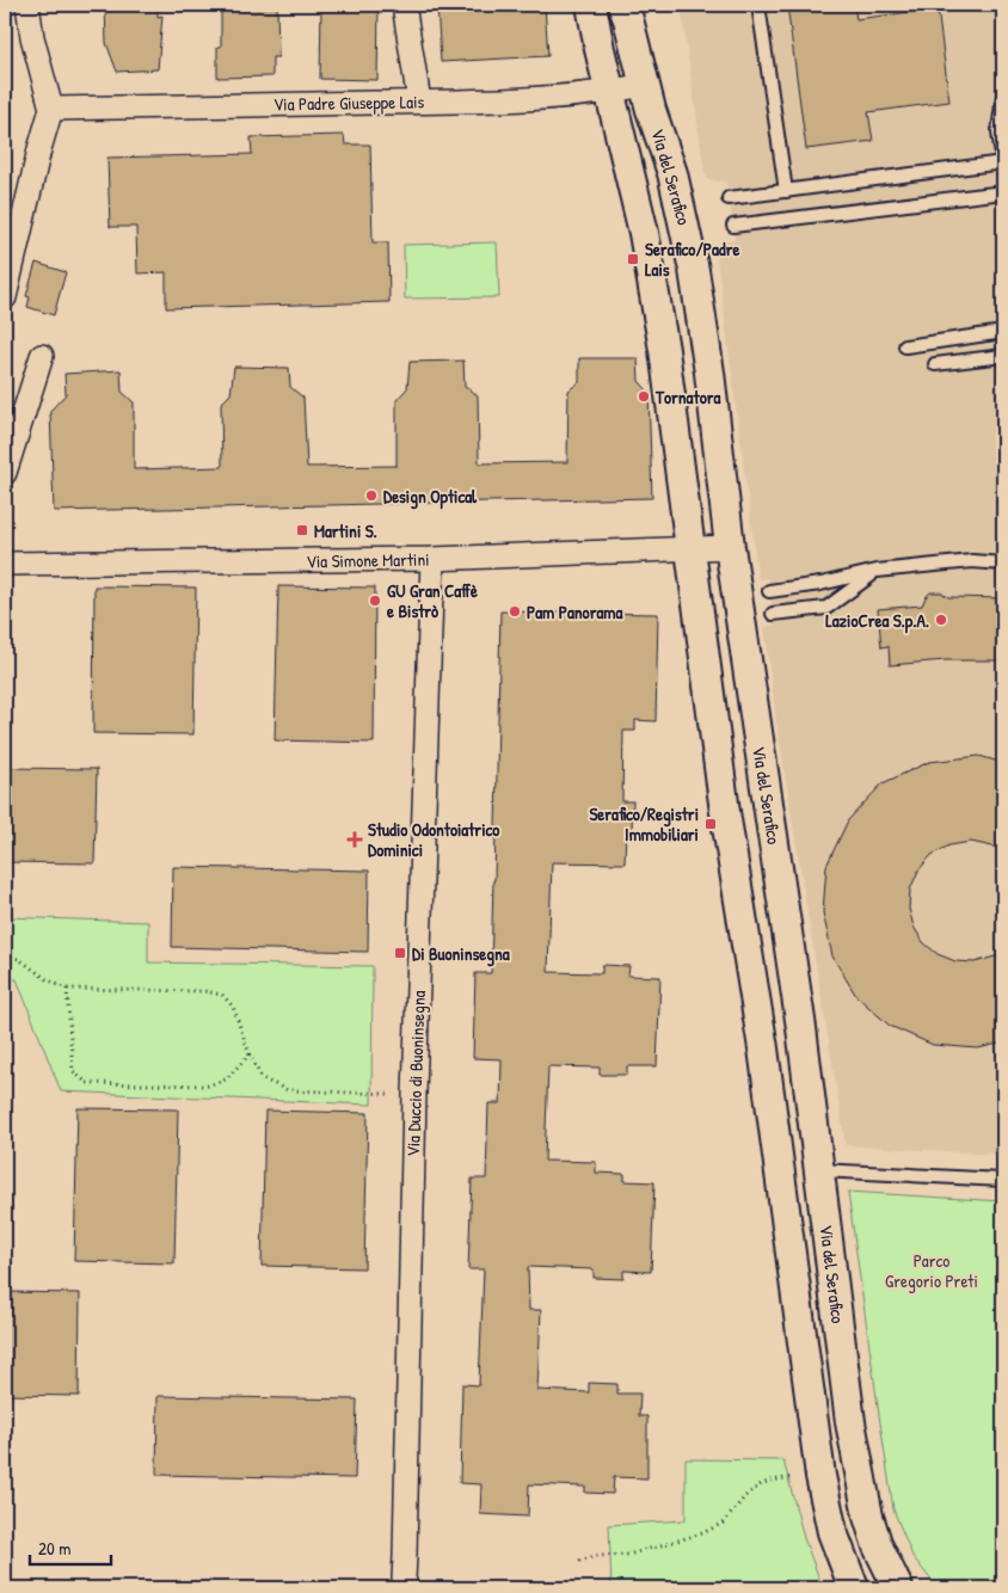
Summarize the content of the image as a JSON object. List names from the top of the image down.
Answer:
{
  "streets": {
    "street": [
      "Via Padre Giuseppe Lais",
      "Via del Serafico",
      "Via Simone Martini",
      "Via Duccio di Buoninsegna"
    ]
  },
  "crossings": [
    ["Via Padre Giuseppe Lais", "Via del Serafico"],
    ["Via del Serafico", "Via Simone Martini"],
    ["Via Simone Martini", "Via Duccio di Buoninsegna"]
  ],
  "parks": ["Parco Gregorio Preti"],
  "places": {
    "transit": [
      "Serafico/Padre Lais",
      "Martini S.",
      "Serafico/Registri Immobiliari",
      "Di Buoninsegna"
    ],
    "other": [
      "Tornatora",
      "Design Optical",
      "GU Gran Caffè e Bistrò",
      "Pam Panorama",
      "LazioCrea S.p.A."
    ],
    "health": ["Studio Odontoiatrico Dominici"]
  },
  "scale_bar": "20 m"
}
